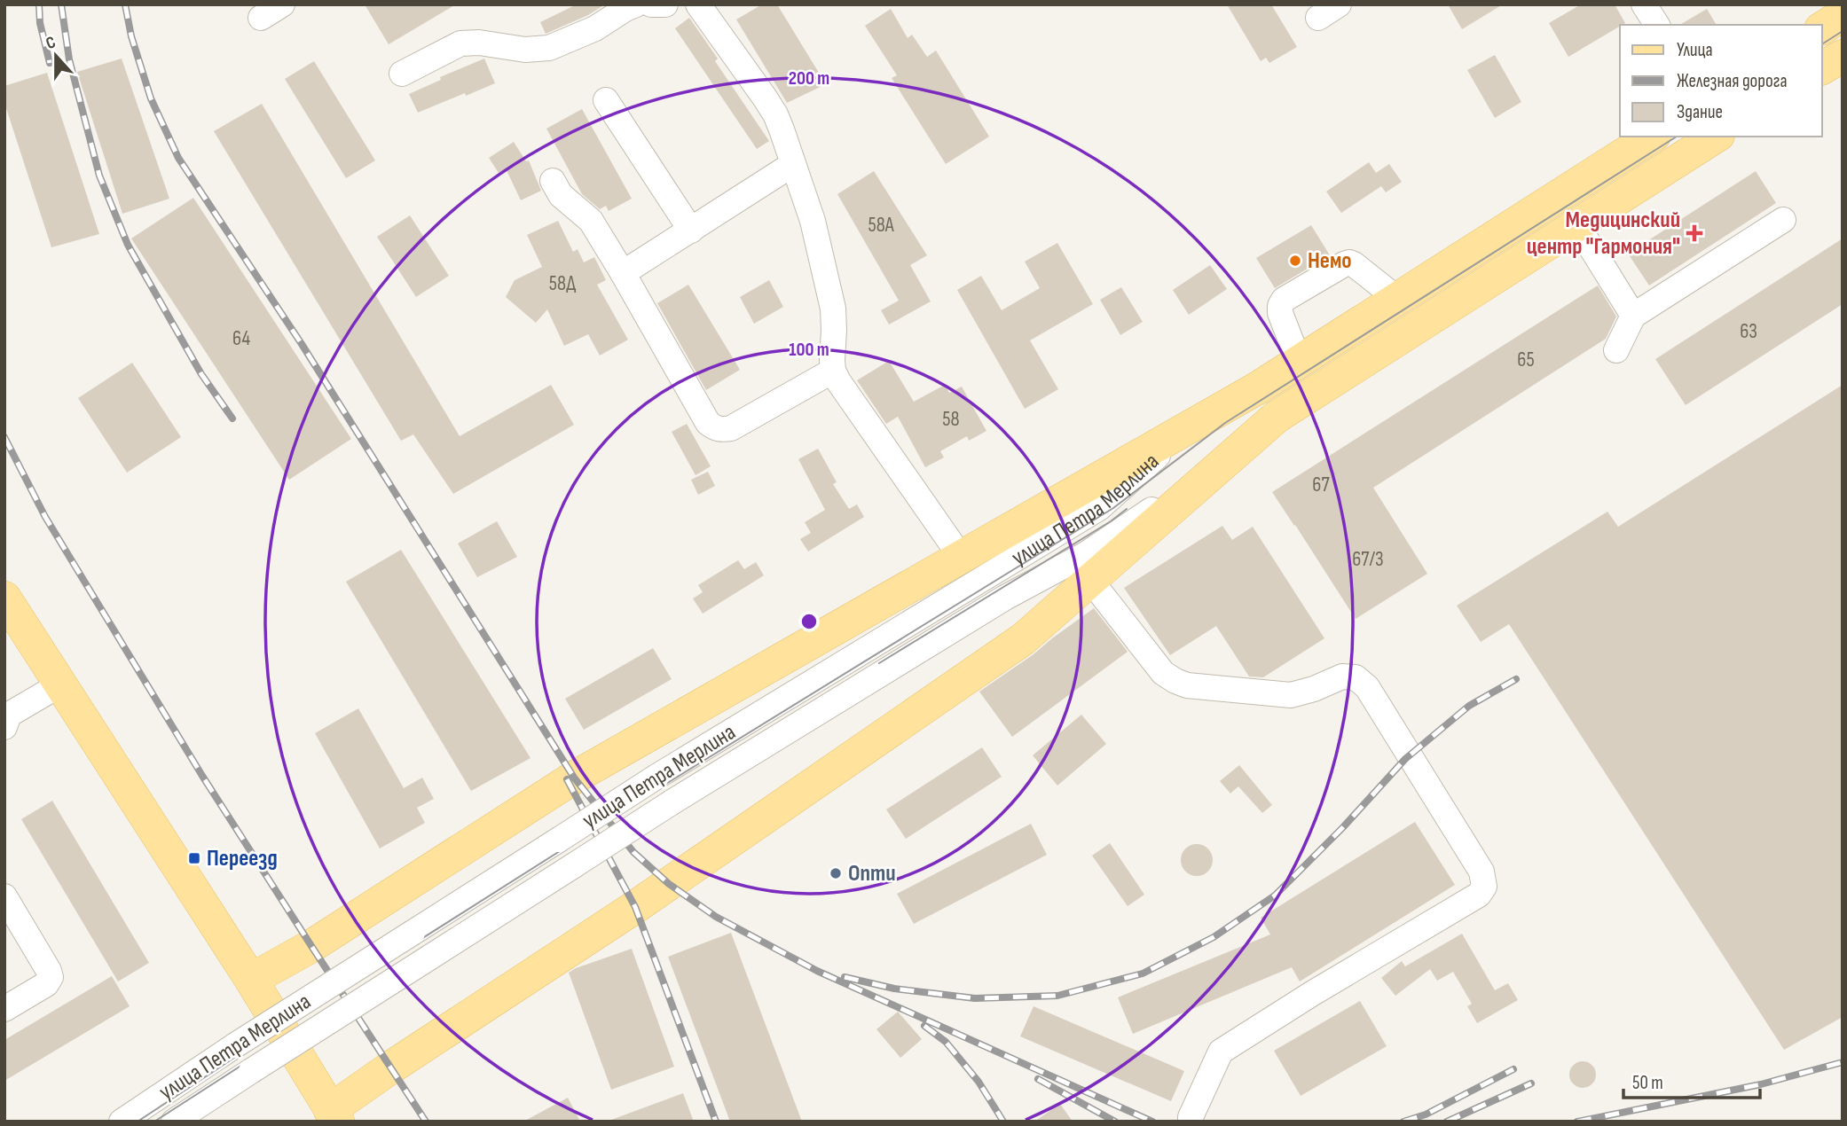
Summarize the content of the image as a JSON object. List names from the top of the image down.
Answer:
{
  "streets": {
    "main road": ["улица Петра Мерлина"]
  },
  "places": {
    "health": ["Медицинский центр \"Гармония\""],
    "other": ["Немо", "Опти"],
    "transit": ["Переезд"]
  },
  "house_numbers": [
    "58А",
    "58Д",
    "63",
    "64",
    "65",
    "58",
    "67",
    "67/3"
  ],
  "legend": ["Улица", "Железная дорога", "Здание"],
  "scale_bar": "50 m",
  "north": "top",
  "rings": ["200 m", "100 m"]
}
